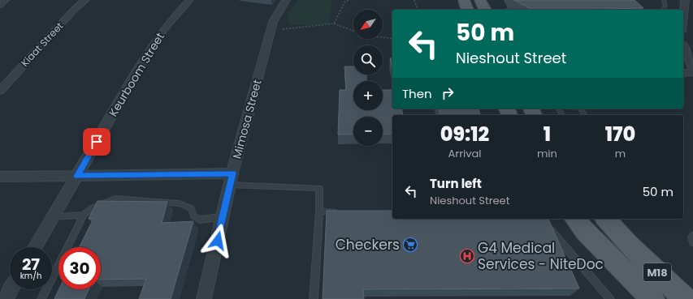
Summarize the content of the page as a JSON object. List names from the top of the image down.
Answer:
{
  "streets": {
    "main road": ["M18"],
    "street": ["Kiaat Street", "Keurboom Street", "Mimosa Street"]
  },
  "places": {
    "supermarket": ["Checkers"],
    "hospital": ["G4 Medical Services - NiteDoc"]
  },
  "north": "bottom left",
  "page": {
    "map_buttons": ["+", "−"],
    "turn": ["50 m", "Nieshout Street"],
    "then": "Then",
    "eta": [
      "09:12",
      "Arrival",
      "1",
      "min",
      "170",
      "m"
    ],
    "list": [
      {
        "name": "Turn left",
        "note": "Nieshout Street",
        "value": "50 m"
      }
    ],
    "speed": "27 km/h",
    "limit": "30"
  }
}
